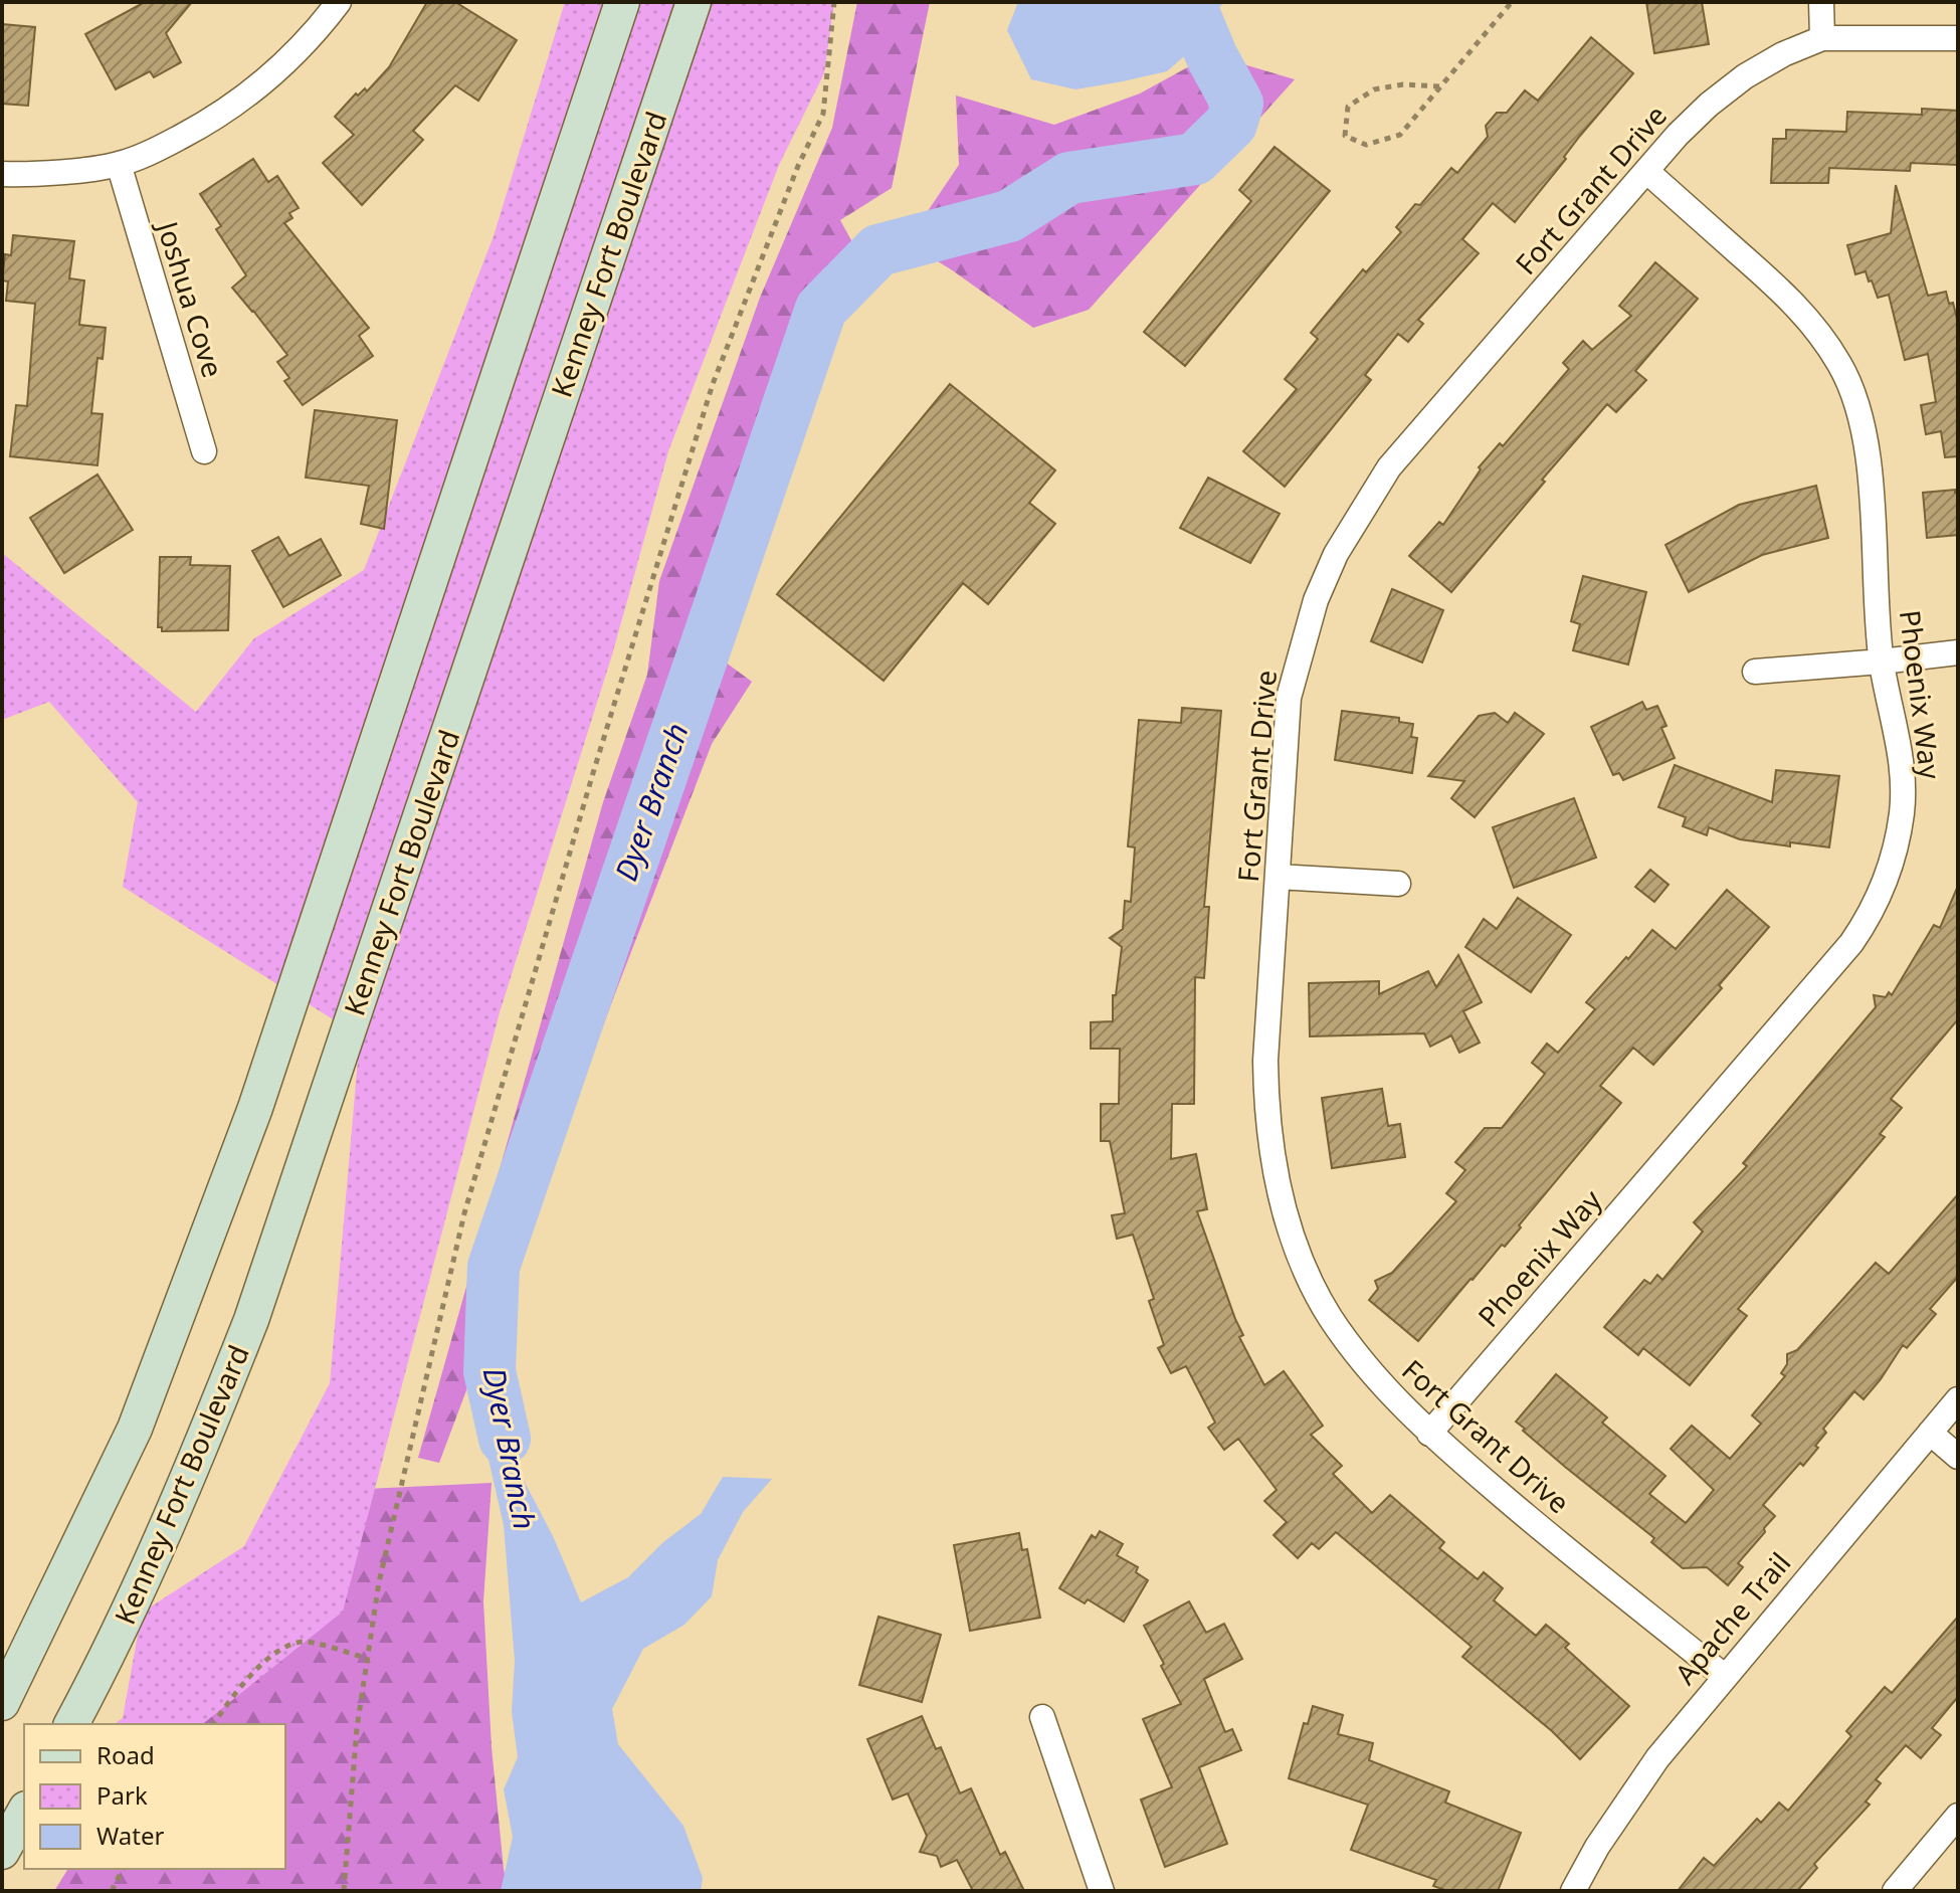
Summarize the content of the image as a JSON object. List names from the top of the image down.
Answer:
{
  "streets": {
    "main road": ["Kenney Fort Boulevard"],
    "street": [
      "Fort Grant Drive",
      "Joshua Cove",
      "Phoenix Way",
      "Apache Trail"
    ]
  },
  "crossings": [
    ["Fort Grant Drive", "Phoenix Way"],
    ["Fort Grant Drive", "Apache Trail"]
  ],
  "water": ["Dyer Branch"],
  "legend": ["Road", "Park", "Water"]
}
